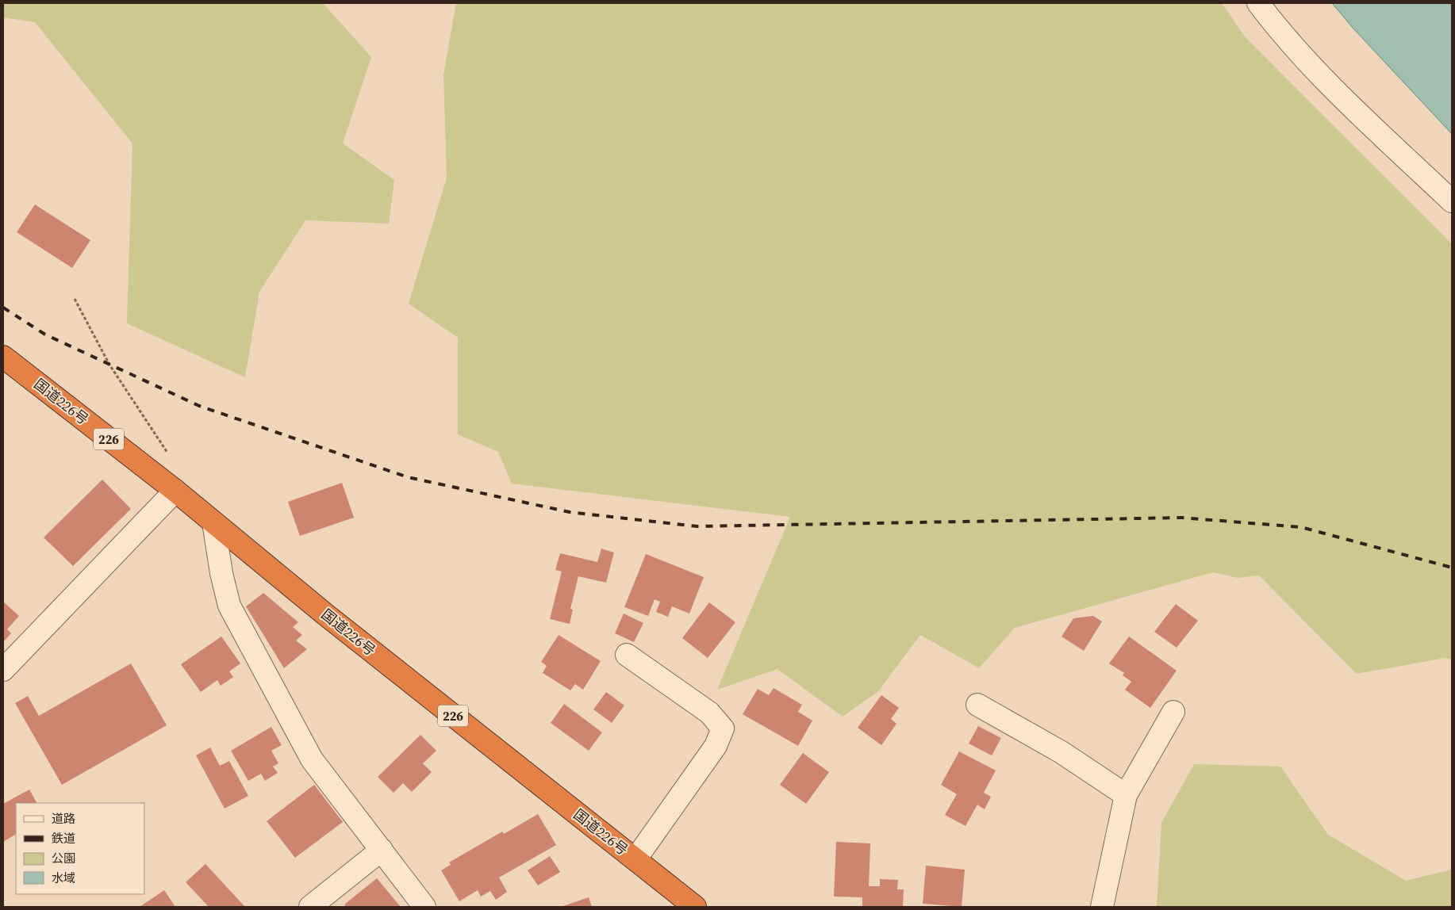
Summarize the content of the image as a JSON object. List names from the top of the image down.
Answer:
{
  "streets": {
    "highway": ["国道226号", "226"]
  },
  "legend": [
    "道路",
    "鉄道",
    "公園",
    "水域"
  ]
}
